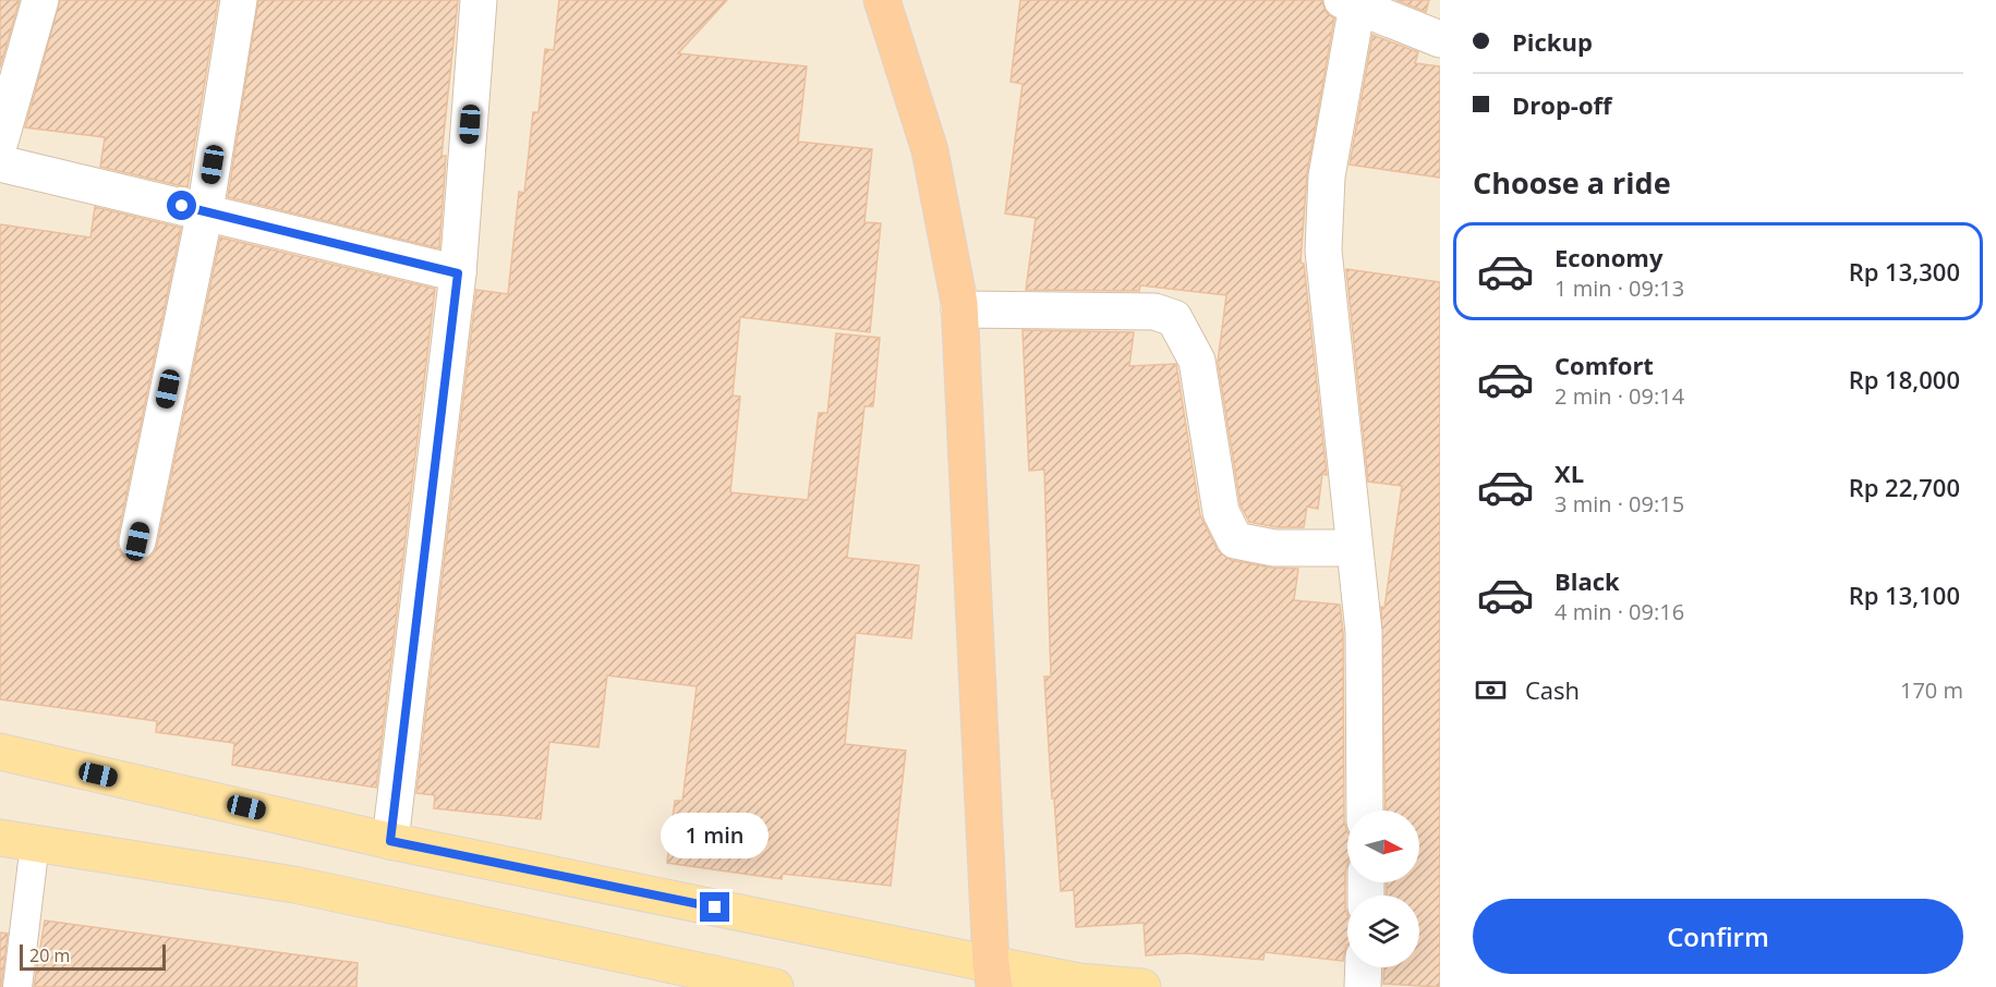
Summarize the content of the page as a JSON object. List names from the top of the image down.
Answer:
{
  "scale_bar": "20 m",
  "north": "right",
  "page": {
    "banner": ["Pickup", "Drop-off"],
    "heading": "Choose a ride",
    "list": [
      {
        "name": "Economy",
        "note": "1 min · 09:13",
        "value": "Rp 13,300"
      },
      {
        "name": "Comfort",
        "note": "2 min · 09:14",
        "value": "Rp 18,000"
      },
      {
        "name": "XL",
        "note": "3 min · 09:15",
        "value": "Rp 22,700"
      },
      {
        "name": "Black",
        "note": "4 min · 09:16",
        "value": "Rp 13,100"
      }
    ],
    "pay": ["Cash", "170 m"],
    "bubble": "1 min",
    "buttons": "Confirm",
    "scale": "20 m"
  }
}
